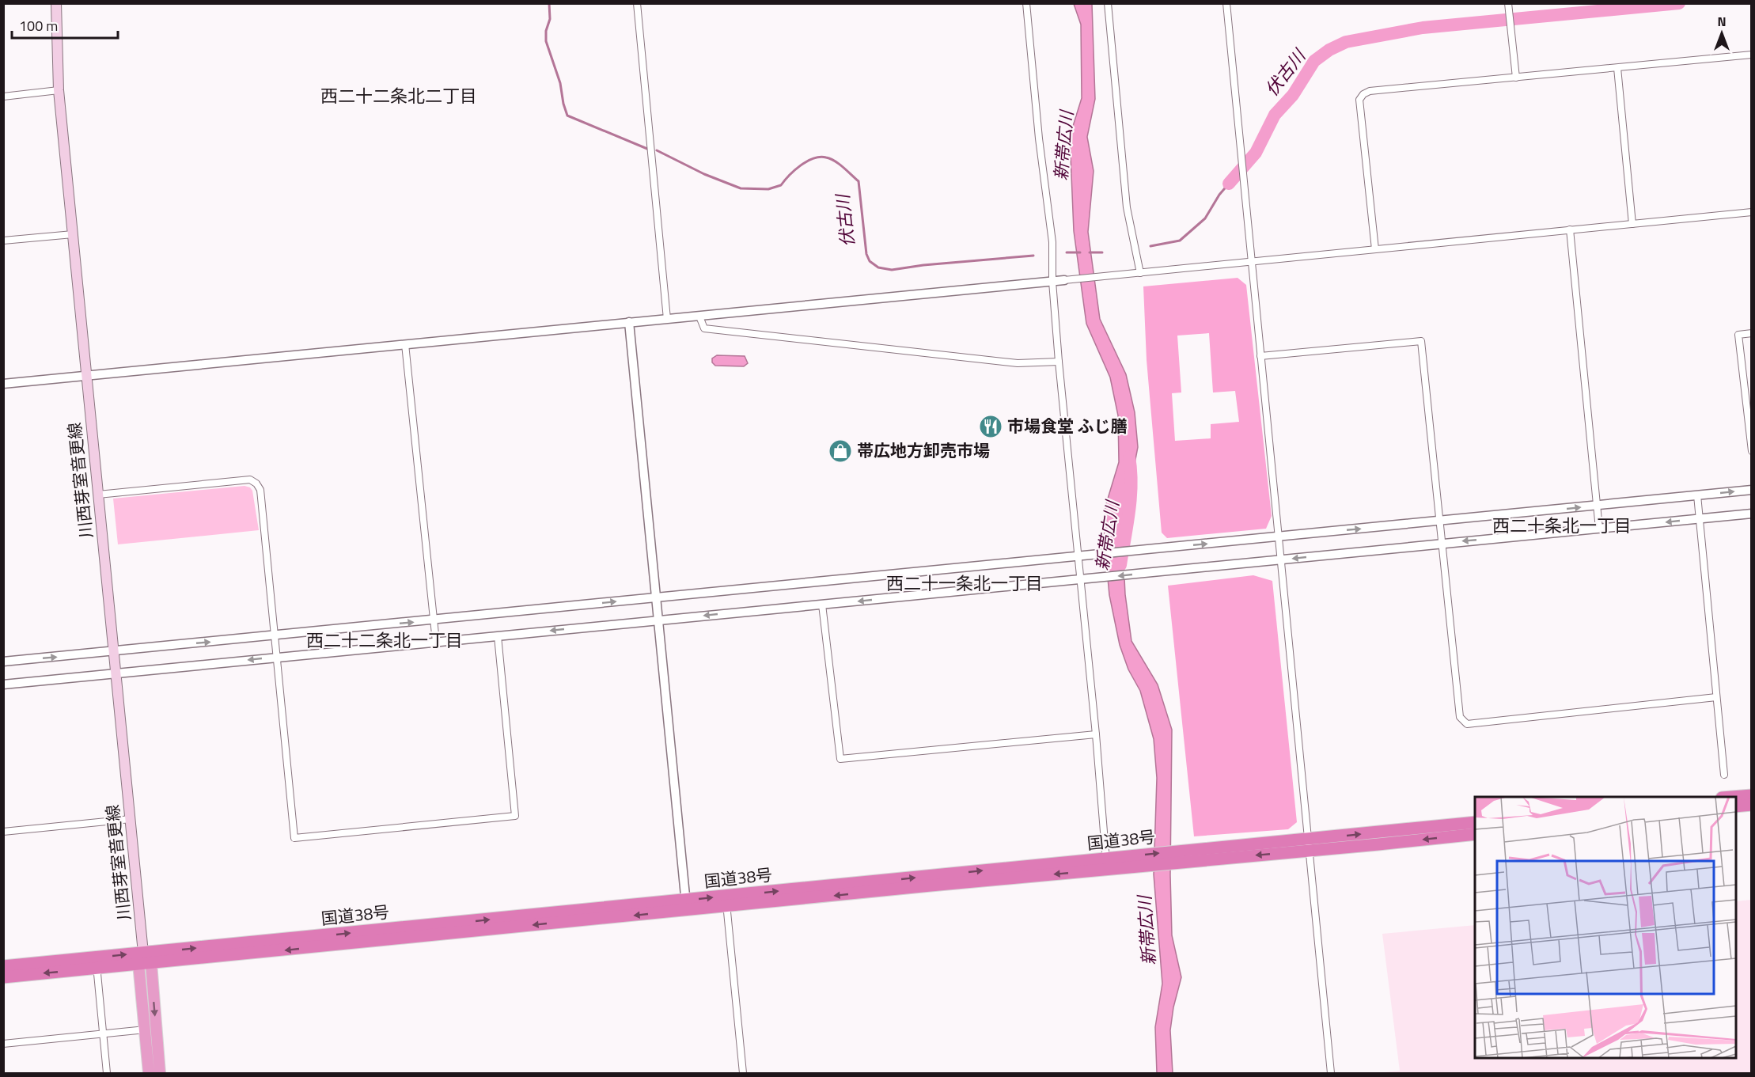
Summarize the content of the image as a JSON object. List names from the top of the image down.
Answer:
{
  "streets": {
    "highway": ["国道38号"],
    "main road": ["川西芽室音更線"]
  },
  "crossings": [
    ["川西芽室音更線", "国道38号"]
  ],
  "districts": [
    "西二十二条北二丁目",
    "西二十条北一丁目",
    "西二十一条北一丁目",
    "西二十二条北一丁目"
  ],
  "water": ["伏古川", "新帯広川"],
  "places": {
    "restaurant": ["市場食堂 ふじ膳"],
    "shop": ["帯広地方卸売市場"]
  },
  "scale_bar": "100 m",
  "north": "top"
}
